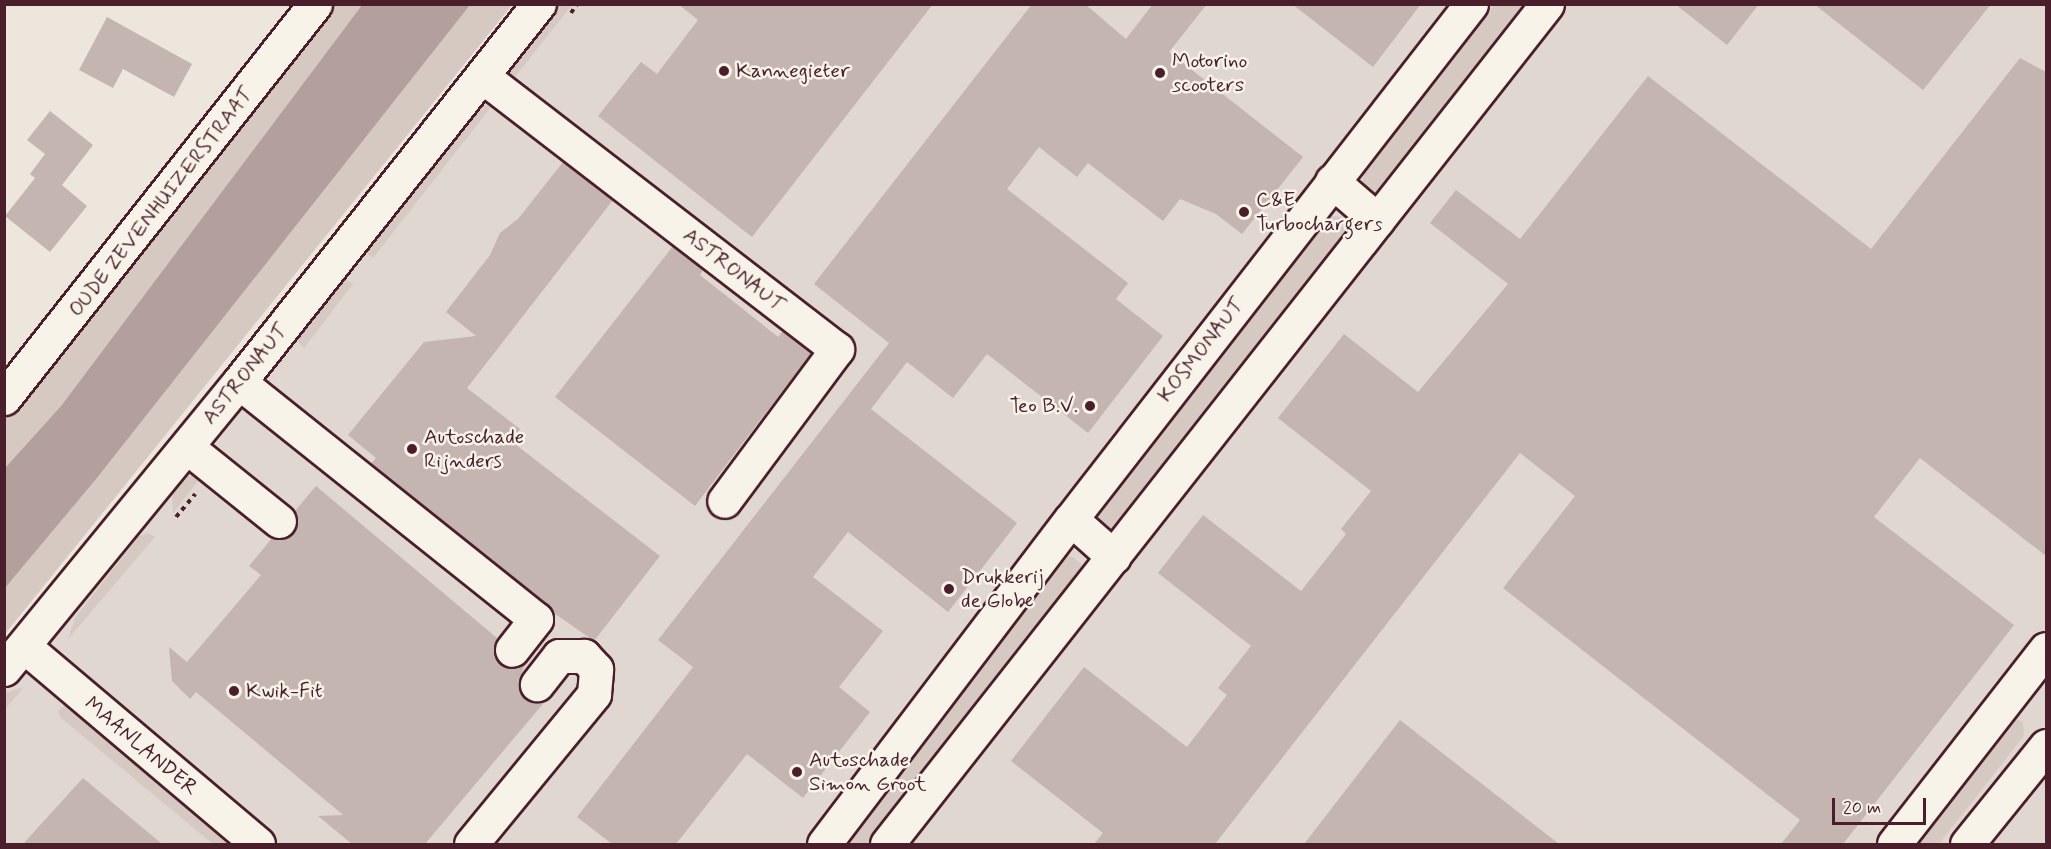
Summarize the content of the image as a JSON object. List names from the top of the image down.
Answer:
{
  "streets": {
    "street": [
      "OUDE ZEVENHUIZERSTRAAT",
      "ASTRONAUT",
      "KOSMONAUT",
      "MAANLANDER"
    ]
  },
  "crossings": [
    ["ASTRONAUT", "MAANLANDER"]
  ],
  "places": [
    "Kannegieter",
    "Motorino scooters",
    "C&E Turbochargers",
    "Teo B.V.",
    "Autoschade Rijnders",
    "Drukkerij de Globe",
    "Kwik-Fit",
    "Autoschade Simon Groot"
  ],
  "scale_bar": "20 m"
}
